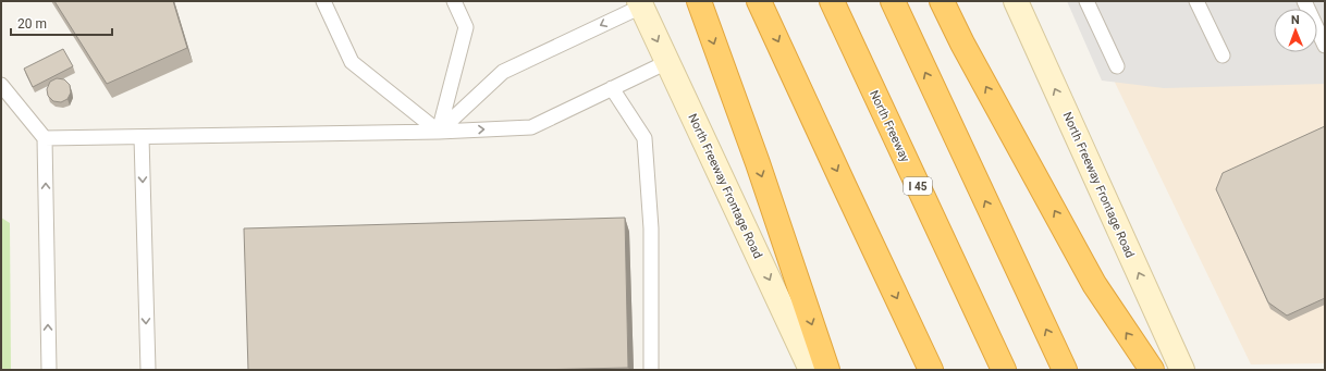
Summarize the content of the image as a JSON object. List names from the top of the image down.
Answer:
{
  "streets": {
    "highway": ["North Freeway", "I 45"],
    "main road": ["North Freeway Frontage Road"]
  },
  "scale_bar": "20 m",
  "north": "top"
}
